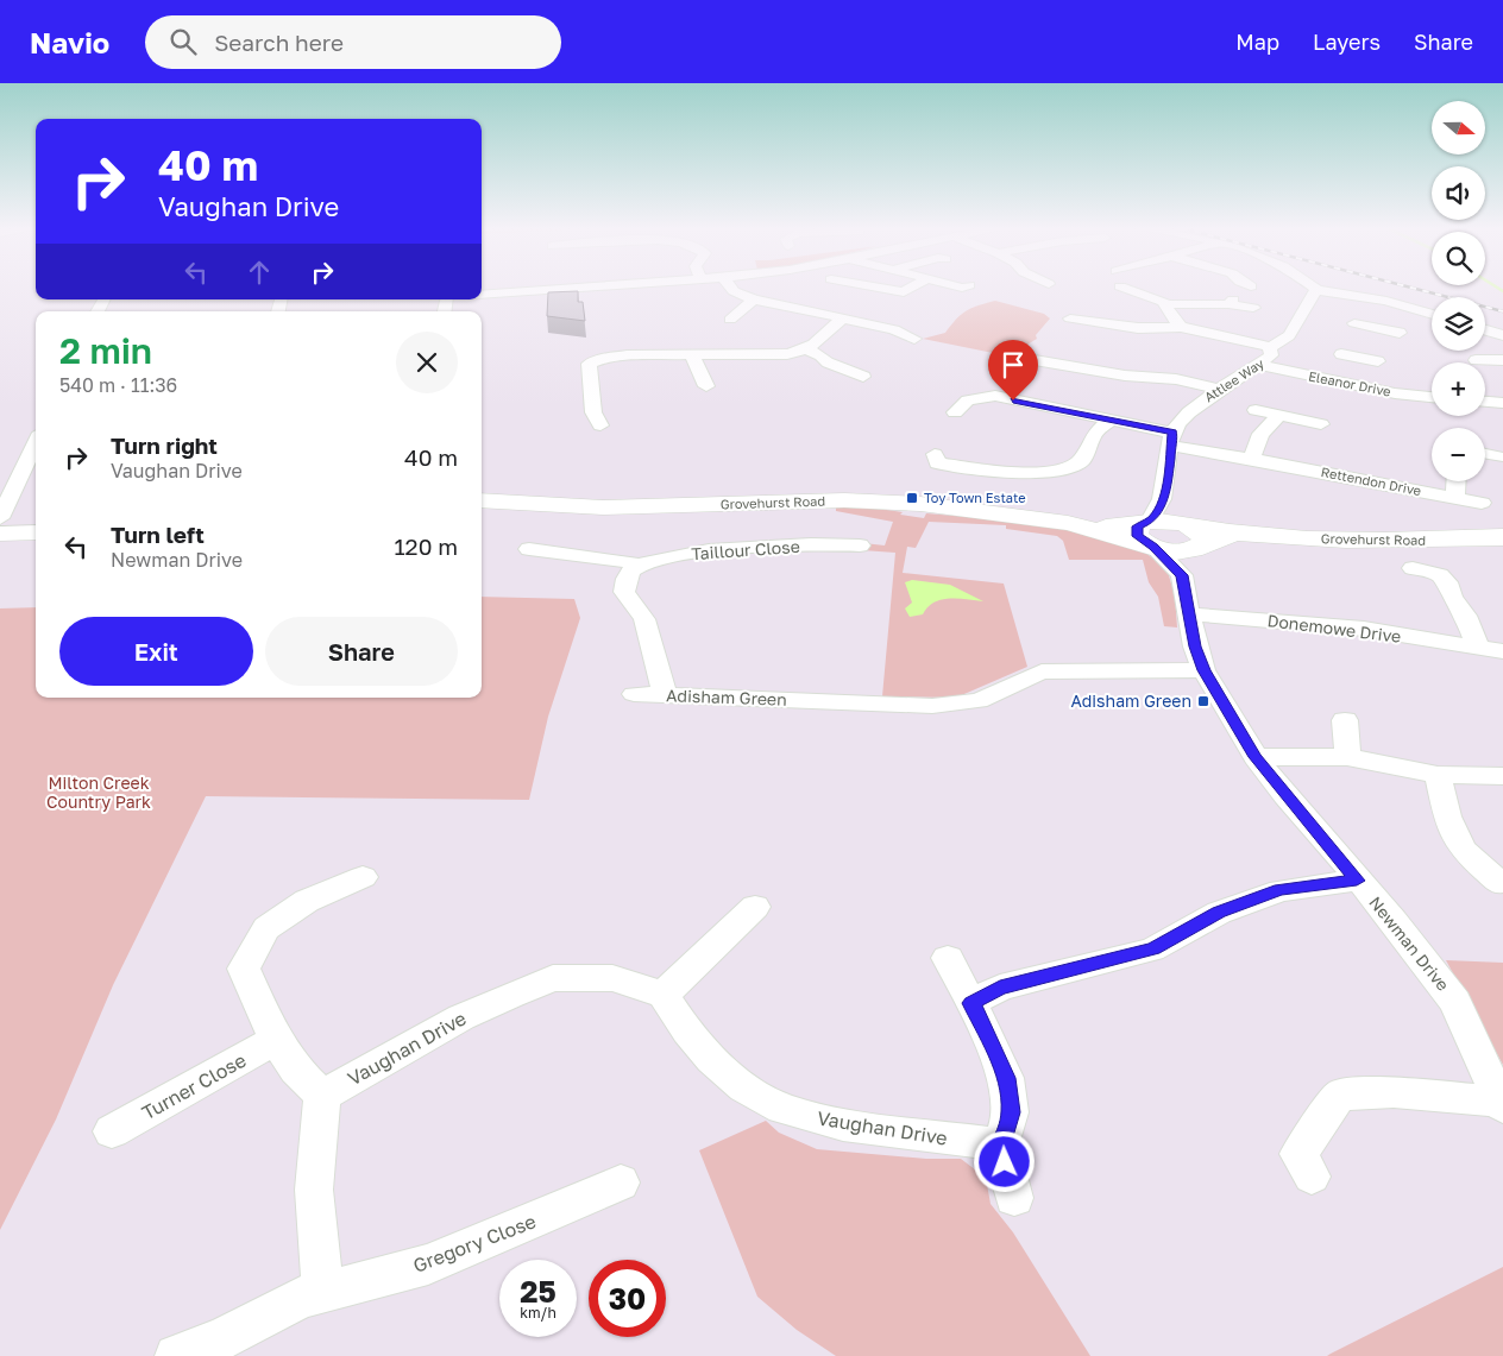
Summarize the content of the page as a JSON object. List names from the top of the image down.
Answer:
{
  "streets": {
    "street": [
      "Attlee Way",
      "Eleanor Drive",
      "Rettendon Drive",
      "Grovehurst Road",
      "Taillour Close",
      "Donemowe Drive",
      "Adisham Green",
      "Newman Drive",
      "Vaughan Drive",
      "Turner Close",
      "Gregory Close"
    ]
  },
  "crossings": [
    ["Attlee Way", "Eleanor Drive"],
    ["Attlee Way", "Rettendon Drive"],
    ["Donemowe Drive", "Newman Drive"],
    ["Adisham Green", "Newman Drive"]
  ],
  "parks": ["Milton Creek Country Park"],
  "places": {
    "transit": ["Toy Town Estate", "Adisham Green"]
  },
  "north": "right",
  "page": {
    "header": "Navio",
    "search": "Search here",
    "nav": ["Map", "Layers", "Share"],
    "map_buttons": ["+", "−"],
    "turn": ["40 m", "Vaughan Drive"],
    "heading": ["2 min", "540 m · 11:36"],
    "list": [
      {
        "name": "Turn right",
        "note": "Vaughan Drive",
        "value": "40 m"
      },
      {
        "name": "Turn left",
        "note": "Newman Drive",
        "value": "120 m"
      }
    ],
    "buttons": ["Exit", "Share"],
    "speed": "25 km/h",
    "limit": "30"
  }
}
